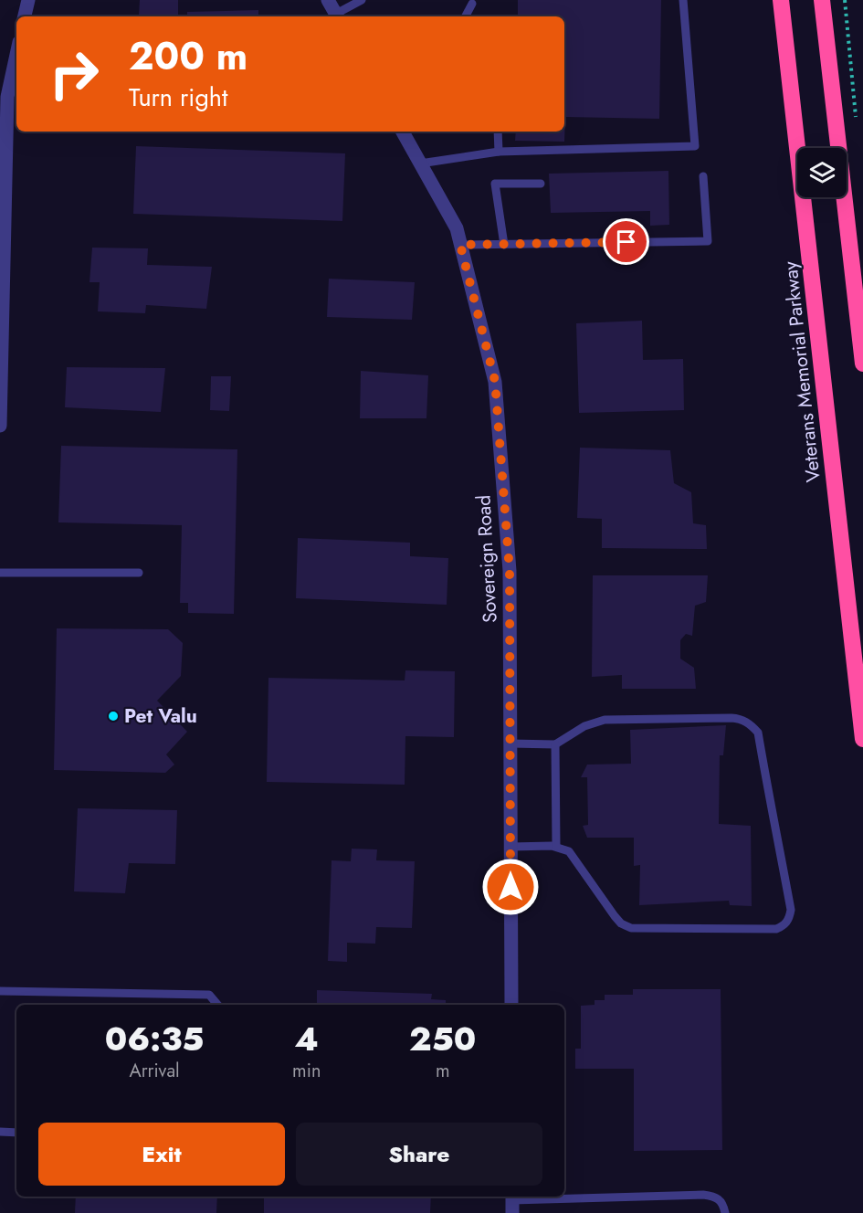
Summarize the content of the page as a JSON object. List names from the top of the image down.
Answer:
{
  "streets": {
    "highway": ["Veterans Memorial Parkway"],
    "street": ["Sovereign Road"]
  },
  "places": ["Pet Valu"],
  "page": {
    "turn": ["200 m", "Turn right"],
    "eta": [
      "06:35",
      "Arrival",
      "4",
      "min",
      "250",
      "m"
    ],
    "buttons": ["Exit", "Share"]
  }
}
